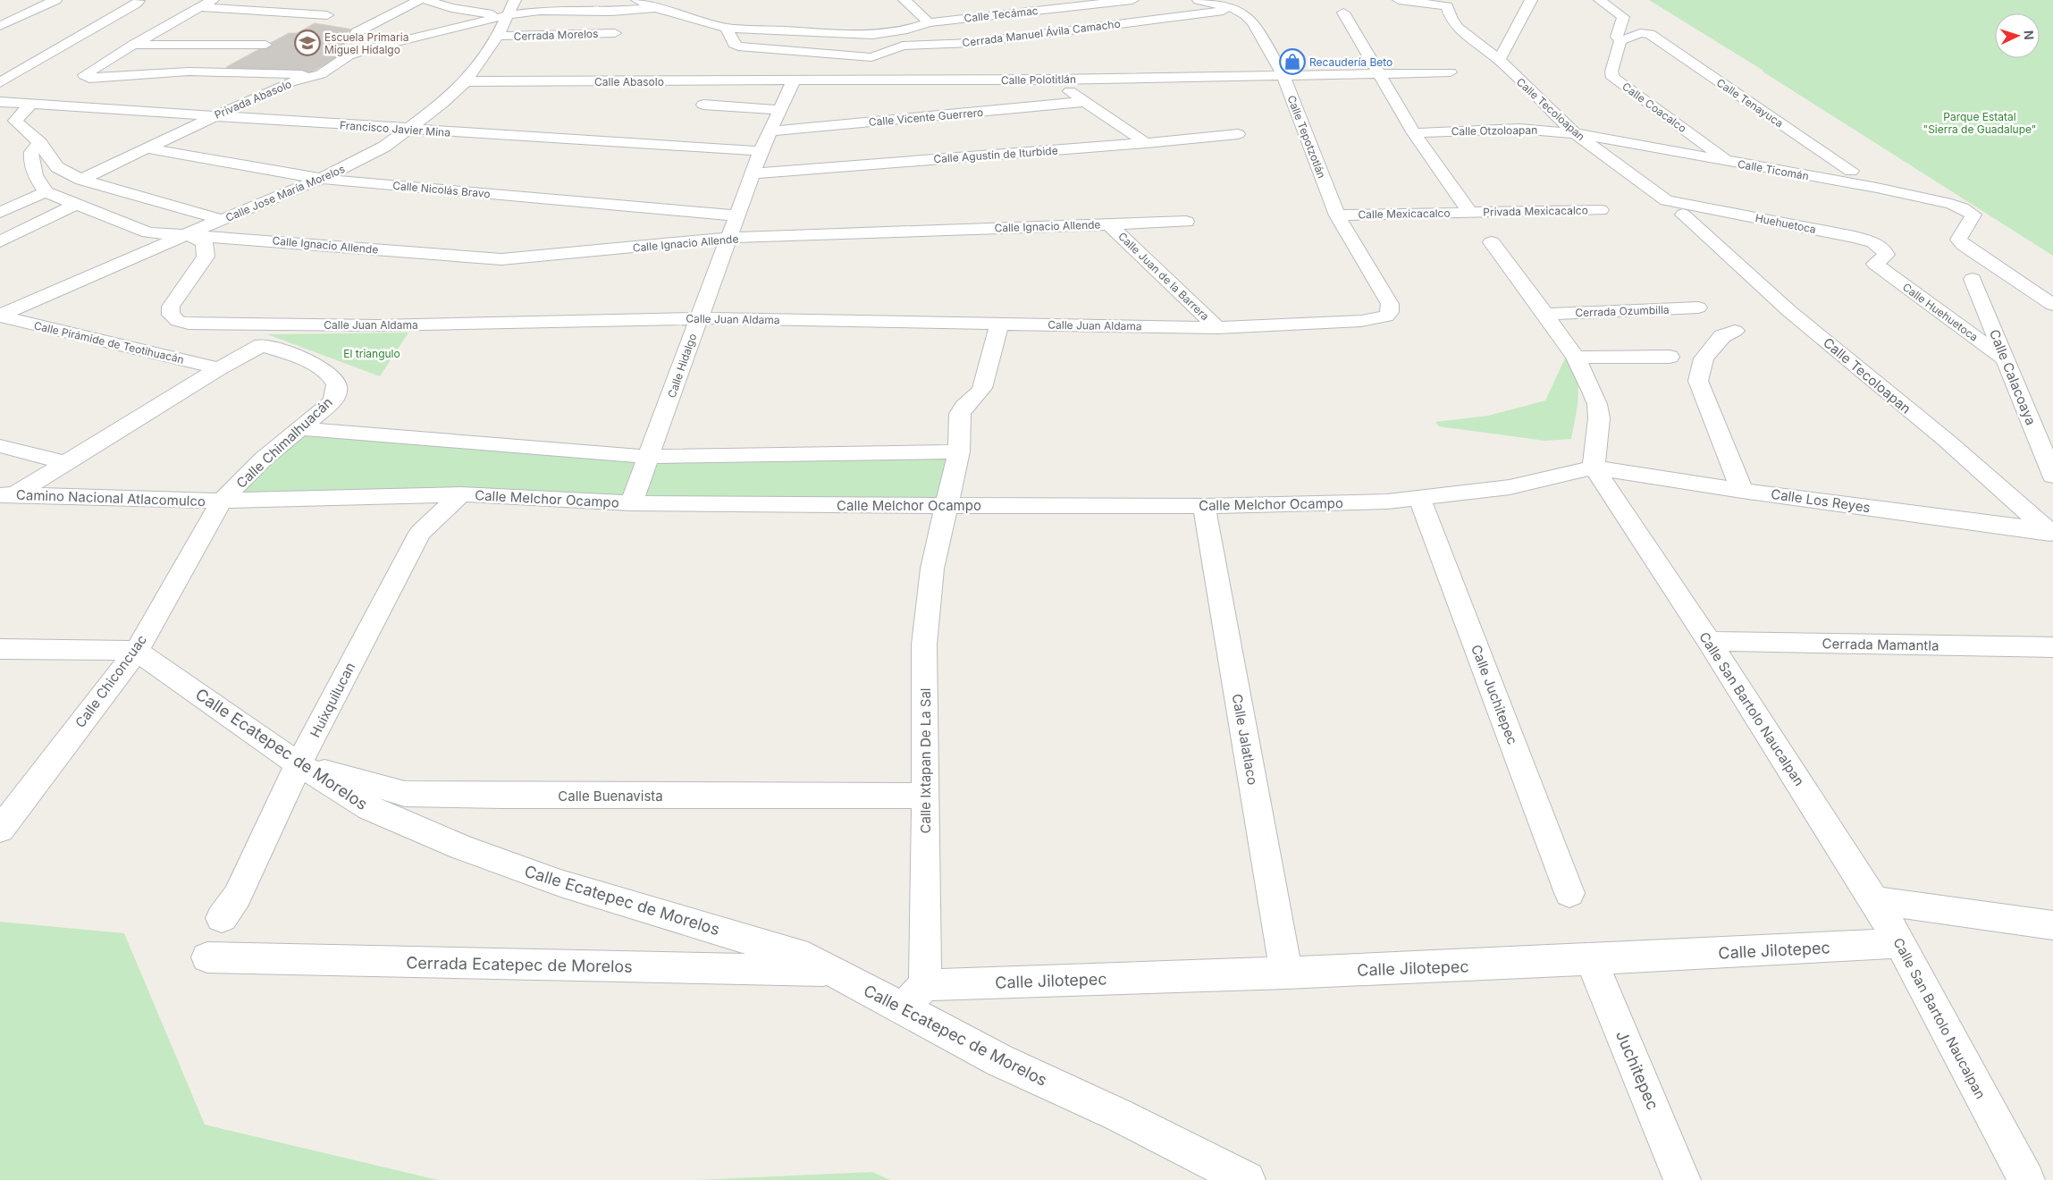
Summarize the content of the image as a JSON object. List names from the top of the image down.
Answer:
{
  "streets": {
    "street": [
      "Calle Tecámac",
      "Cerrada Manuel Ávila Camacho",
      "Cerrada Morelos",
      "Calle Polotitlán",
      "Calle Abasolo",
      "Privada Abasolo",
      "Calle Tenayuca",
      "Calle Coacalco",
      "Calle Tecoloapan",
      "Calle Vicente Guerrero",
      "Francisco Javier Mina",
      "Calle Otzoloapan",
      "Calle Tepotzotlán",
      "Calle Agustín de Iturbide",
      "Calle Ticomán",
      "Calle Nicolás Bravo",
      "Calle Jose María Morelos",
      "Privada Mexicacalco",
      "Calle Mexicacalco",
      "Huehuetoca",
      "Calle Ignacio Allende",
      "Calle Juan de la Barrera",
      "Cerrada Ozumbilla",
      "Calle Huehuetoca",
      "Calle Juan Aldama",
      "Calle Pirámide de Teotihuacán",
      "Calle Hidalgo",
      "Calle Calacoaya",
      "Calle Chimalhuacán",
      "Camino Nacional Atlacomulco",
      "Calle Melchor Ocampo",
      "Calle Los Reyes",
      "Cerrada Mamantla",
      "Calle Chiconcuac",
      "Calle Juchitepec",
      "Huixquilucan",
      "Calle San Bartolo Naucalpan",
      "Calle Jalatlaco",
      "Calle Ecatepec de Morelos",
      "Calle Ixtapan De La Sal",
      "Calle Buenavista",
      "Calle Jilotepec",
      "Cerrada Ecatepec de Morelos",
      "Juchitepec"
    ]
  },
  "crossings": [
    ["Cerrada Manuel Ávila Camacho", "Calle Tepotzotlán"],
    ["Cerrada Morelos", "Calle Jose María Morelos"],
    ["Calle Polotitlán", "Calle Abasolo"],
    ["Calle Polotitlán", "Calle Tepotzotlán"],
    ["Calle Polotitlán", "Calle Hidalgo"],
    ["Calle Abasolo", "Calle Jose María Morelos"],
    ["Calle Abasolo", "Calle Hidalgo"],
    ["Privada Abasolo", "Francisco Javier Mina"],
    ["Privada Abasolo", "Calle Nicolás Bravo"],
    ["Privada Abasolo", "Calle Jose María Morelos"],
    ["Calle Tenayuca", "Calle Coacalco"],
    ["Calle Coacalco", "Calle Ticomán"],
    ["Calle Tecoloapan", "Calle Otzoloapan"],
    ["Calle Tecoloapan", "Calle Ticomán"],
    ["Calle Tecoloapan", "Huehuetoca"],
    ["Calle Tecoloapan", "Calle Los Reyes"],
    ["Calle Vicente Guerrero", "Calle Hidalgo"],
    ["Francisco Javier Mina", "Calle Jose María Morelos"],
    ["Francisco Javier Mina", "Calle Hidalgo"],
    ["Calle Otzoloapan", "Calle Ticomán"],
    ["Calle Tepotzotlán", "Calle Mexicacalco"],
    ["Calle Tepotzotlán", "Calle Juan Aldama"],
    ["Calle Agustín de Iturbide", "Calle Hidalgo"],
    ["Calle Nicolás Bravo", "Calle Jose María Morelos"],
    ["Calle Nicolás Bravo", "Calle Hidalgo"],
    ["Calle Jose María Morelos", "Calle Ignacio Allende"],
    ["Calle Jose María Morelos", "Calle Juan Aldama"],
    ["Calle Jose María Morelos", "Calle Pirámide de Teotihuacán"],
    ["Privada Mexicacalco", "Calle Mexicacalco"],
    ["Huehuetoca", "Calle Huehuetoca"],
    ["Calle Ignacio Allende", "Calle Juan de la Barrera"],
    ["Calle Ignacio Allende", "Calle Juan Aldama"],
    ["Calle Ignacio Allende", "Calle Hidalgo"],
    ["Calle Juan de la Barrera", "Calle Juan Aldama"],
    ["Calle Huehuetoca", "Calle Calacoaya"],
    ["Calle Juan Aldama", "Calle Hidalgo"],
    ["Calle Juan Aldama", "Calle Ixtapan De La Sal"],
    ["Calle Pirámide de Teotihuacán", "Calle Chimalhuacán"],
    ["Calle Hidalgo", "Calle Melchor Ocampo"],
    ["Calle Chimalhuacán", "Camino Nacional Atlacomulco"],
    ["Calle Chimalhuacán", "Calle Melchor Ocampo"],
    ["Calle Chimalhuacán", "Calle Chiconcuac"],
    ["Camino Nacional Atlacomulco", "Calle Melchor Ocampo"],
    ["Camino Nacional Atlacomulco", "Calle Chiconcuac"],
    ["Calle Melchor Ocampo", "Calle Los Reyes"],
    ["Calle Melchor Ocampo", "Calle Chiconcuac"],
    ["Calle Melchor Ocampo", "Calle Juchitepec"],
    ["Calle Melchor Ocampo", "Huixquilucan"],
    ["Calle Melchor Ocampo", "Calle San Bartolo Naucalpan"],
    ["Calle Melchor Ocampo", "Calle Jalatlaco"],
    ["Calle Melchor Ocampo", "Calle Ixtapan De La Sal"],
    ["Calle Los Reyes", "Calle San Bartolo Naucalpan"],
    ["Cerrada Mamantla", "Calle San Bartolo Naucalpan"],
    ["Calle Chiconcuac", "Calle Ecatepec de Morelos"],
    ["Huixquilucan", "Calle Ecatepec de Morelos"],
    ["Huixquilucan", "Calle Buenavista"],
    ["Calle San Bartolo Naucalpan", "Calle Jilotepec"],
    ["Calle Jalatlaco", "Calle Jilotepec"],
    ["Calle Ecatepec de Morelos", "Calle Buenavista"],
    ["Calle Ecatepec de Morelos", "Cerrada Ecatepec de Morelos"],
    ["Calle Ixtapan De La Sal", "Calle Buenavista"],
    ["Calle Ixtapan De La Sal", "Calle Jilotepec"],
    ["Calle Jilotepec", "Juchitepec"]
  ],
  "parks": ["Parque Estatal \"Sierra de Guadalupe\"", "El triangulo"],
  "places": {
    "school or university": ["Escuela Primaria Miguel Hidalgo"],
    "shop": ["Recaudería Beto"]
  },
  "north": "right"
}
